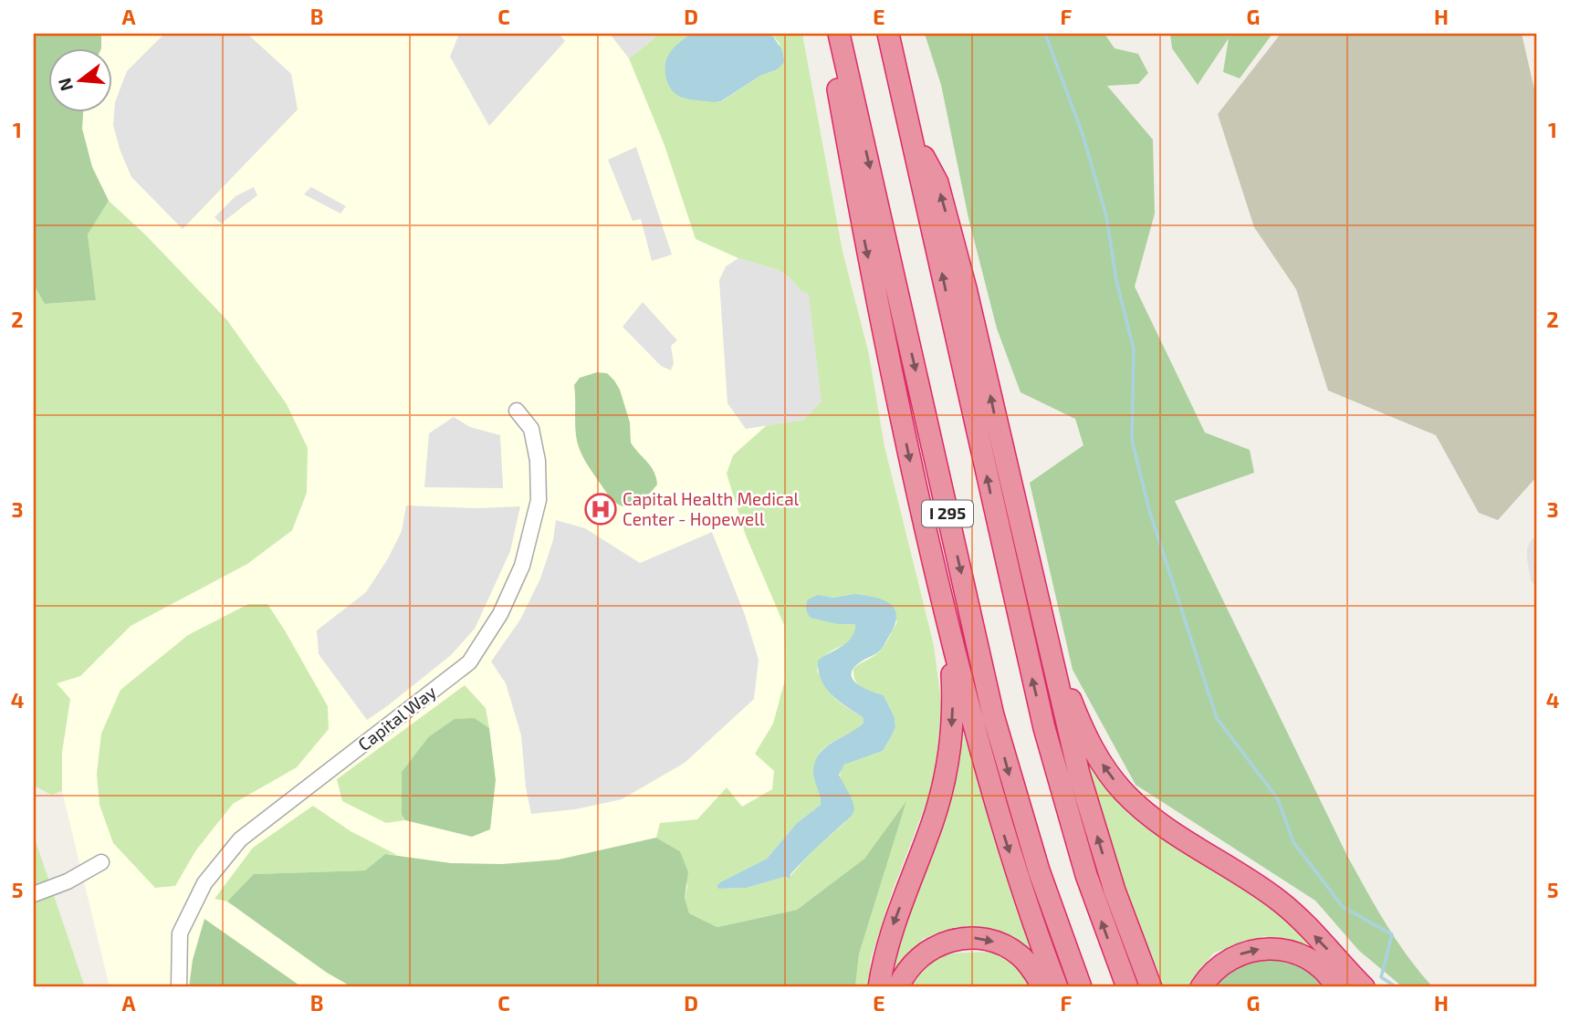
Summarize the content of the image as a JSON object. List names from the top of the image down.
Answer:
{
  "streets": {
    "highway": ["I 295"],
    "street": ["Capital Way"]
  },
  "places": {
    "hospital": ["Capital Health Medical Center - Hopewell"]
  },
  "north": "left",
  "grid": {
    "columns": [
      "A",
      "B",
      "C",
      "D",
      "E",
      "F",
      "G",
      "H"
    ],
    "rows": [
      "1",
      "2",
      "3",
      "4",
      "5"
    ]
  }
}
